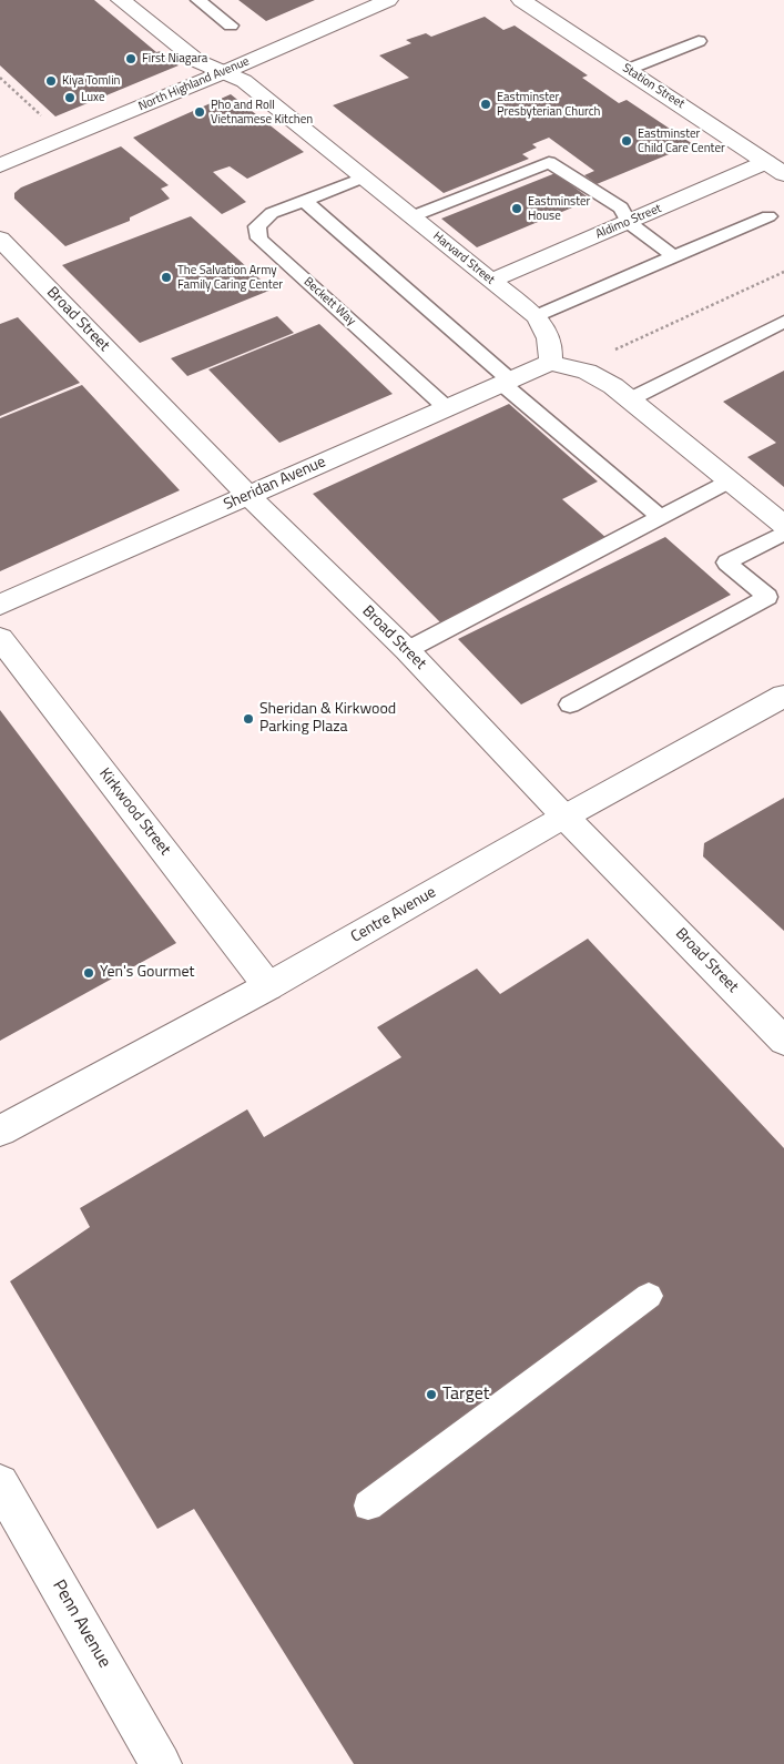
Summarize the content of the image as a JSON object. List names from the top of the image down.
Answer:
{
  "streets": {
    "street": [
      "North Highland Avenue",
      "Station Street",
      "Aldimo Street",
      "Harvard Street",
      "Broad Street",
      "Sheridan Avenue",
      "Kirkwood Street",
      "Centre Avenue",
      "Penn Avenue"
    ],
    "lane": ["Beckett Way"]
  },
  "crossings": [
    ["North Highland Avenue", "Harvard Street"],
    ["Station Street", "Aldimo Street"],
    ["Aldimo Street", "Harvard Street"],
    ["Harvard Street", "Beckett Way"],
    ["Harvard Street", "Sheridan Avenue"],
    ["Beckett Way", "Sheridan Avenue"],
    ["Broad Street", "Sheridan Avenue"],
    ["Broad Street", "Centre Avenue"],
    ["Kirkwood Street", "Centre Avenue"]
  ],
  "places": [
    "First Niagara",
    "Kiya Tomlin",
    "Luxe",
    "Eastminster Presbyterian Church",
    "Pho and Roll Vietnamese Kitchen",
    "Eastminster Child Care Center",
    "Eastminster House",
    "The Salvation Army Family Caring Center",
    "Sheridan & Kirkwood Parking Plaza",
    "Yen's Gourmet",
    "Target"
  ]
}
